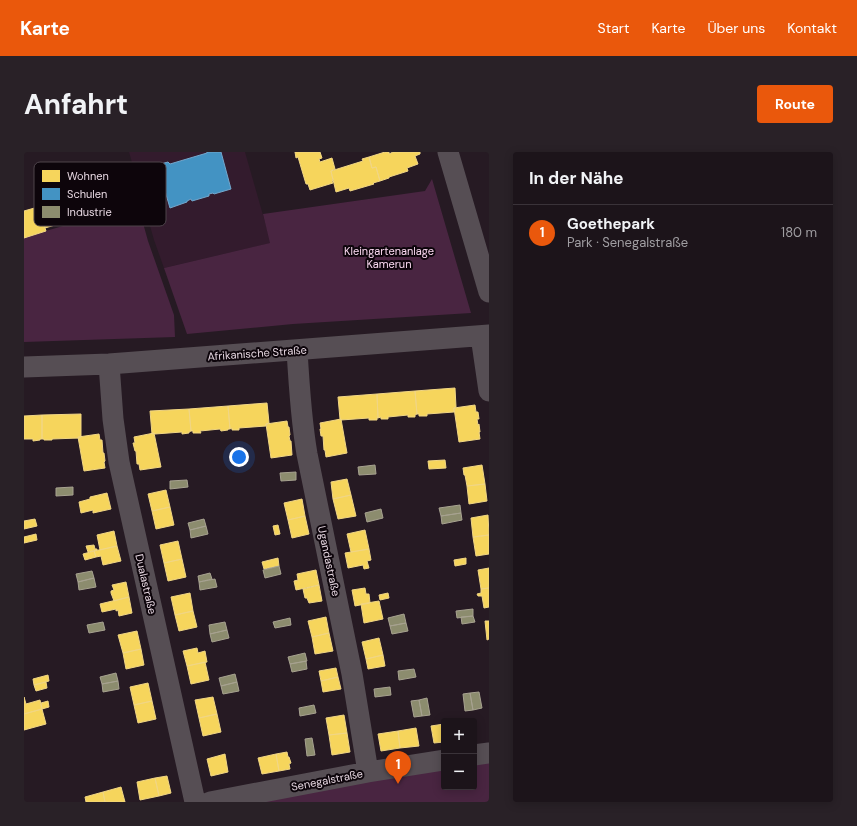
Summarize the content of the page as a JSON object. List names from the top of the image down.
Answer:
{
  "streets": {
    "street": [
      "Afrikanische Straße",
      "Ugandastraße",
      "Dualastraße",
      "Senegalstraße"
    ]
  },
  "crossings": [
    ["Afrikanische Straße", "Ugandastraße"],
    ["Afrikanische Straße", "Dualastraße"],
    ["Ugandastraße", "Senegalstraße"]
  ],
  "parks": ["Kleingartenanlage Kamerun"],
  "legend": ["Wohnen", "Schulen", "Industrie"],
  "page": {
    "header": "Karte",
    "nav": [
      "Start",
      "Karte",
      "Über uns",
      "Kontakt"
    ],
    "buttons": "Route",
    "title": "Anfahrt",
    "heading": "In der Nähe",
    "list": [
      {
        "mark": "1",
        "name": "Goethepark",
        "note": "Park · Senegalstraße",
        "value": "180 m"
      }
    ],
    "map_buttons": ["+", "−"],
    "pins": "1"
  }
}
